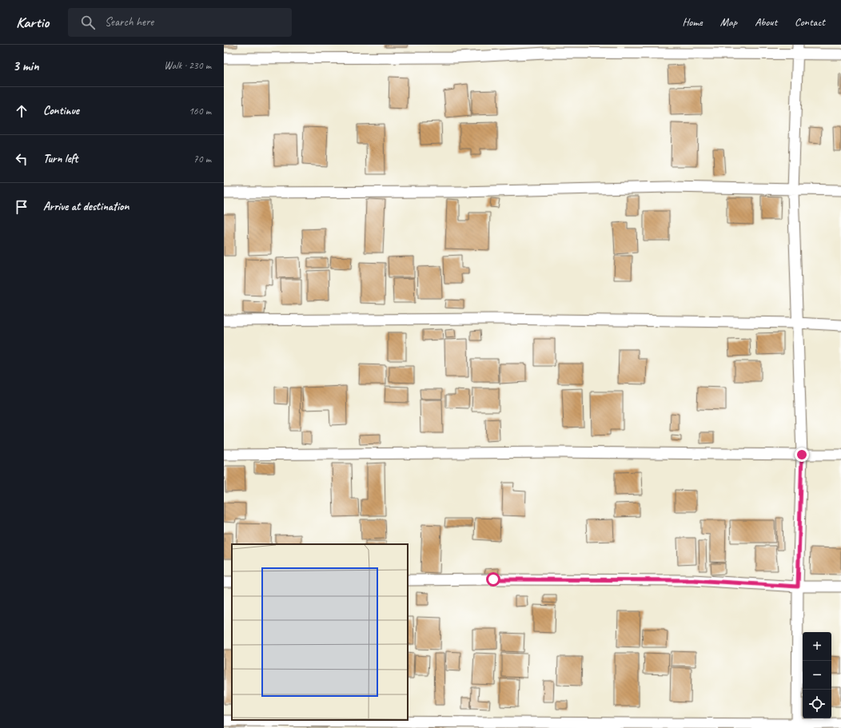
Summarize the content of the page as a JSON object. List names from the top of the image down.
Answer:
{
  "page": {
    "header": "Kartio",
    "search": "Search here",
    "nav": [
      "Home",
      "Map",
      "About",
      "Contact"
    ],
    "heading": ["3 min", "Walk · 230 m"],
    "list": [
      ["Continue", "160 m"],
      ["Turn left", "70 m"],
      "Arrive at destination"
    ],
    "map_buttons": ["+", "−"]
  }
}
